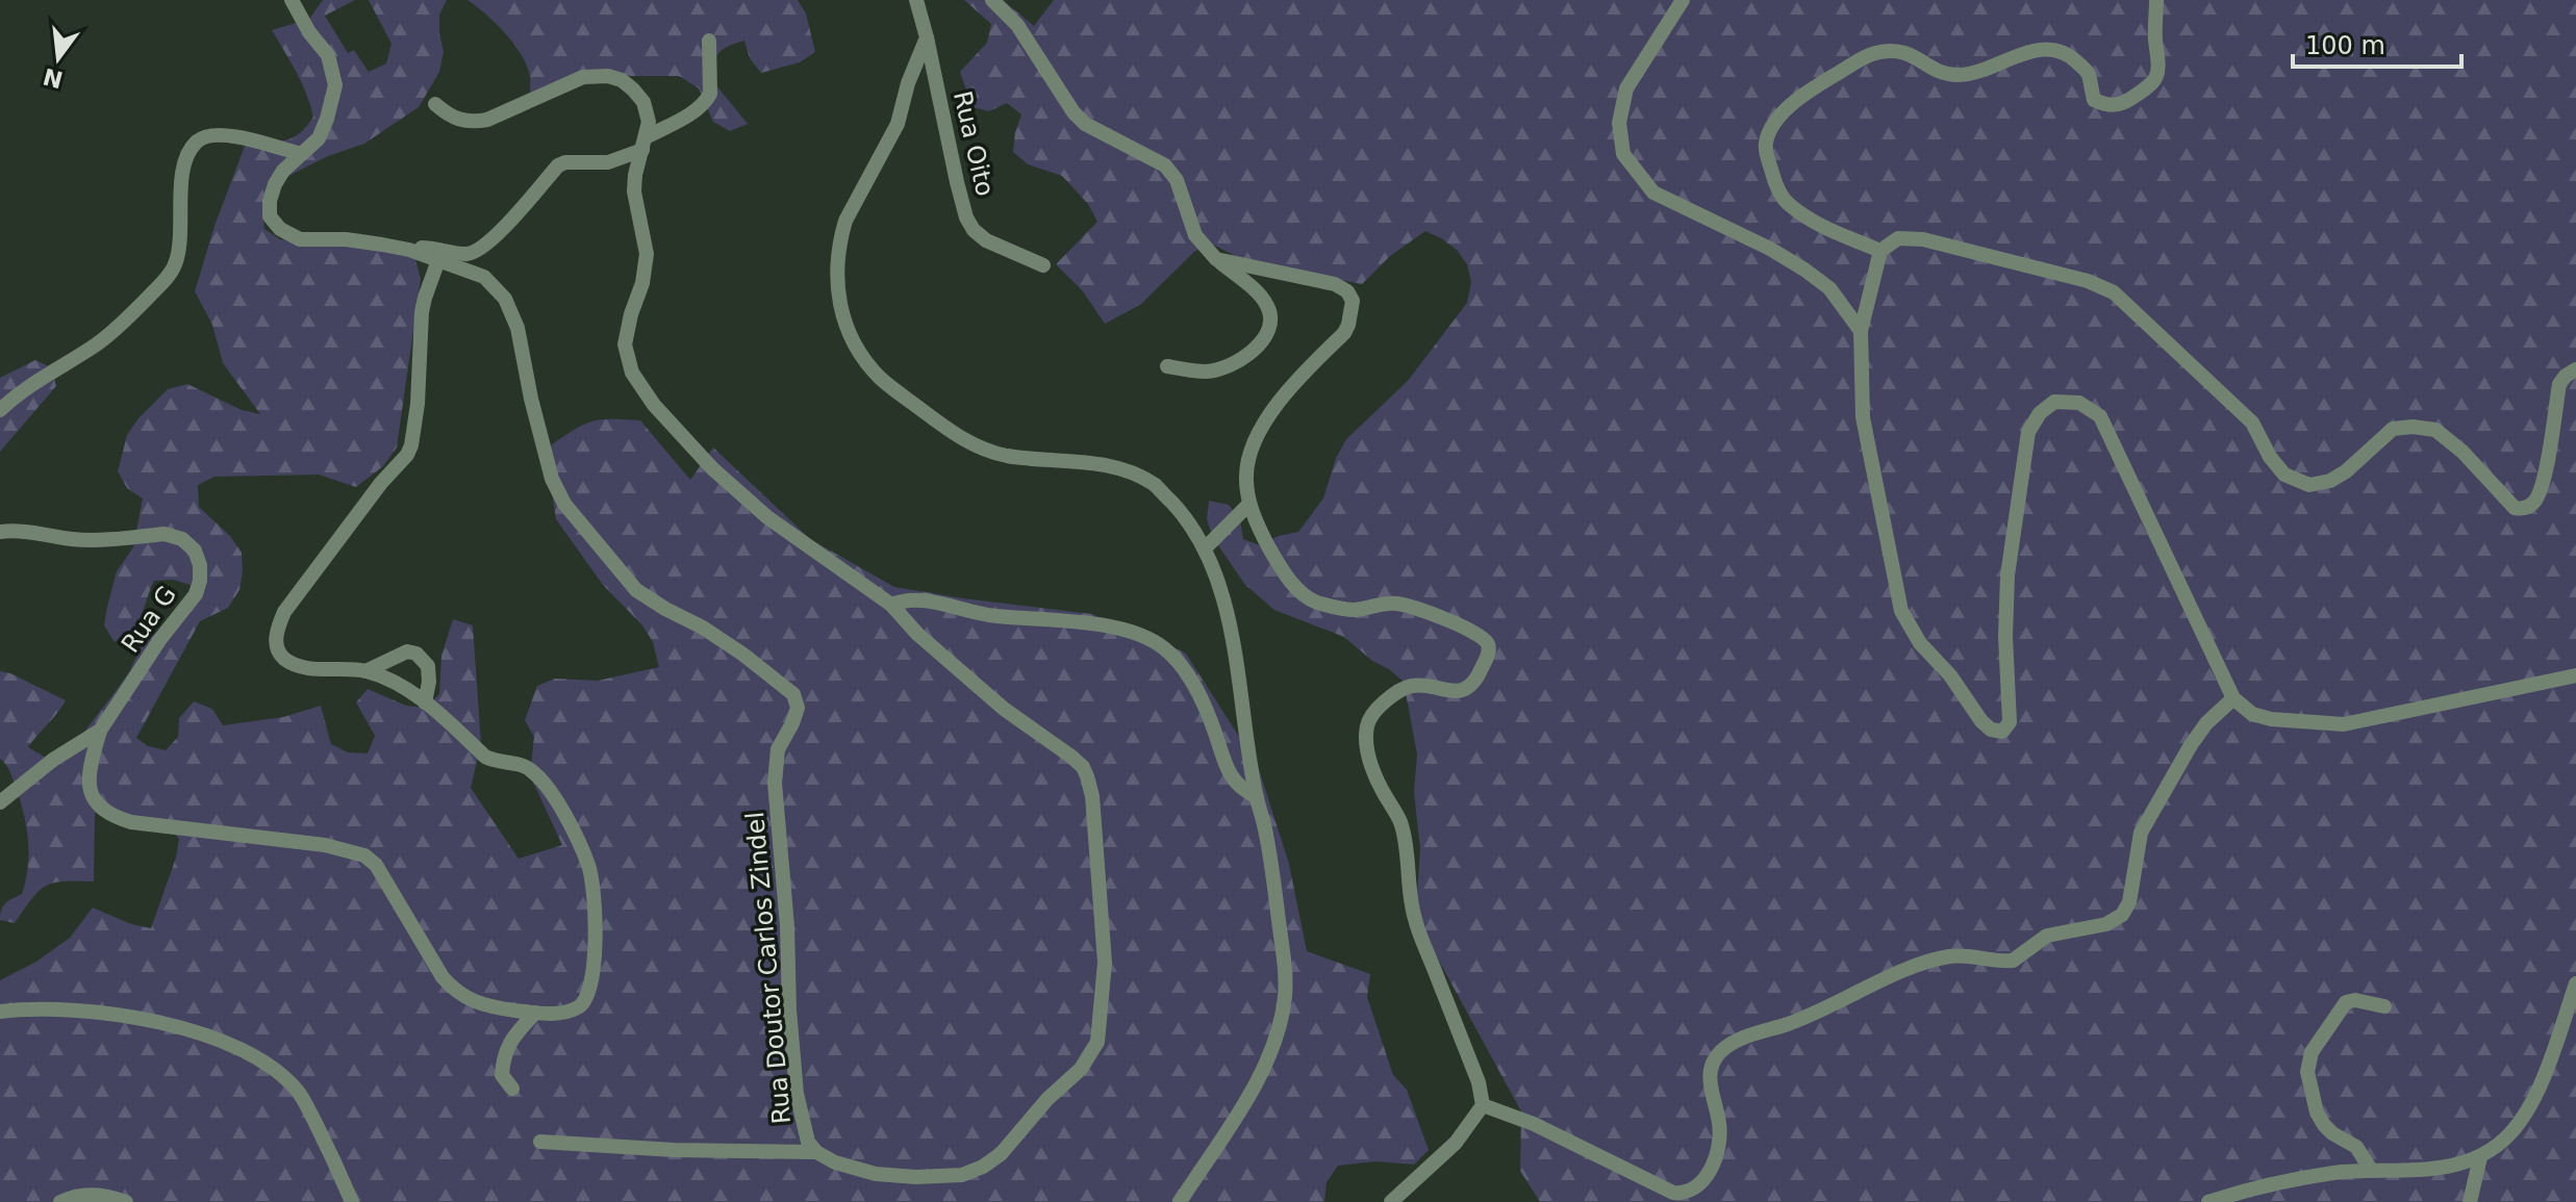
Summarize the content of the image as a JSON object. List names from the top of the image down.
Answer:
{
  "streets": {
    "street": ["Rua Oito", "Rua G", "Rua Doutor Carlos Zindel"]
  },
  "scale_bar": "100 m",
  "north": "bottom"
}
